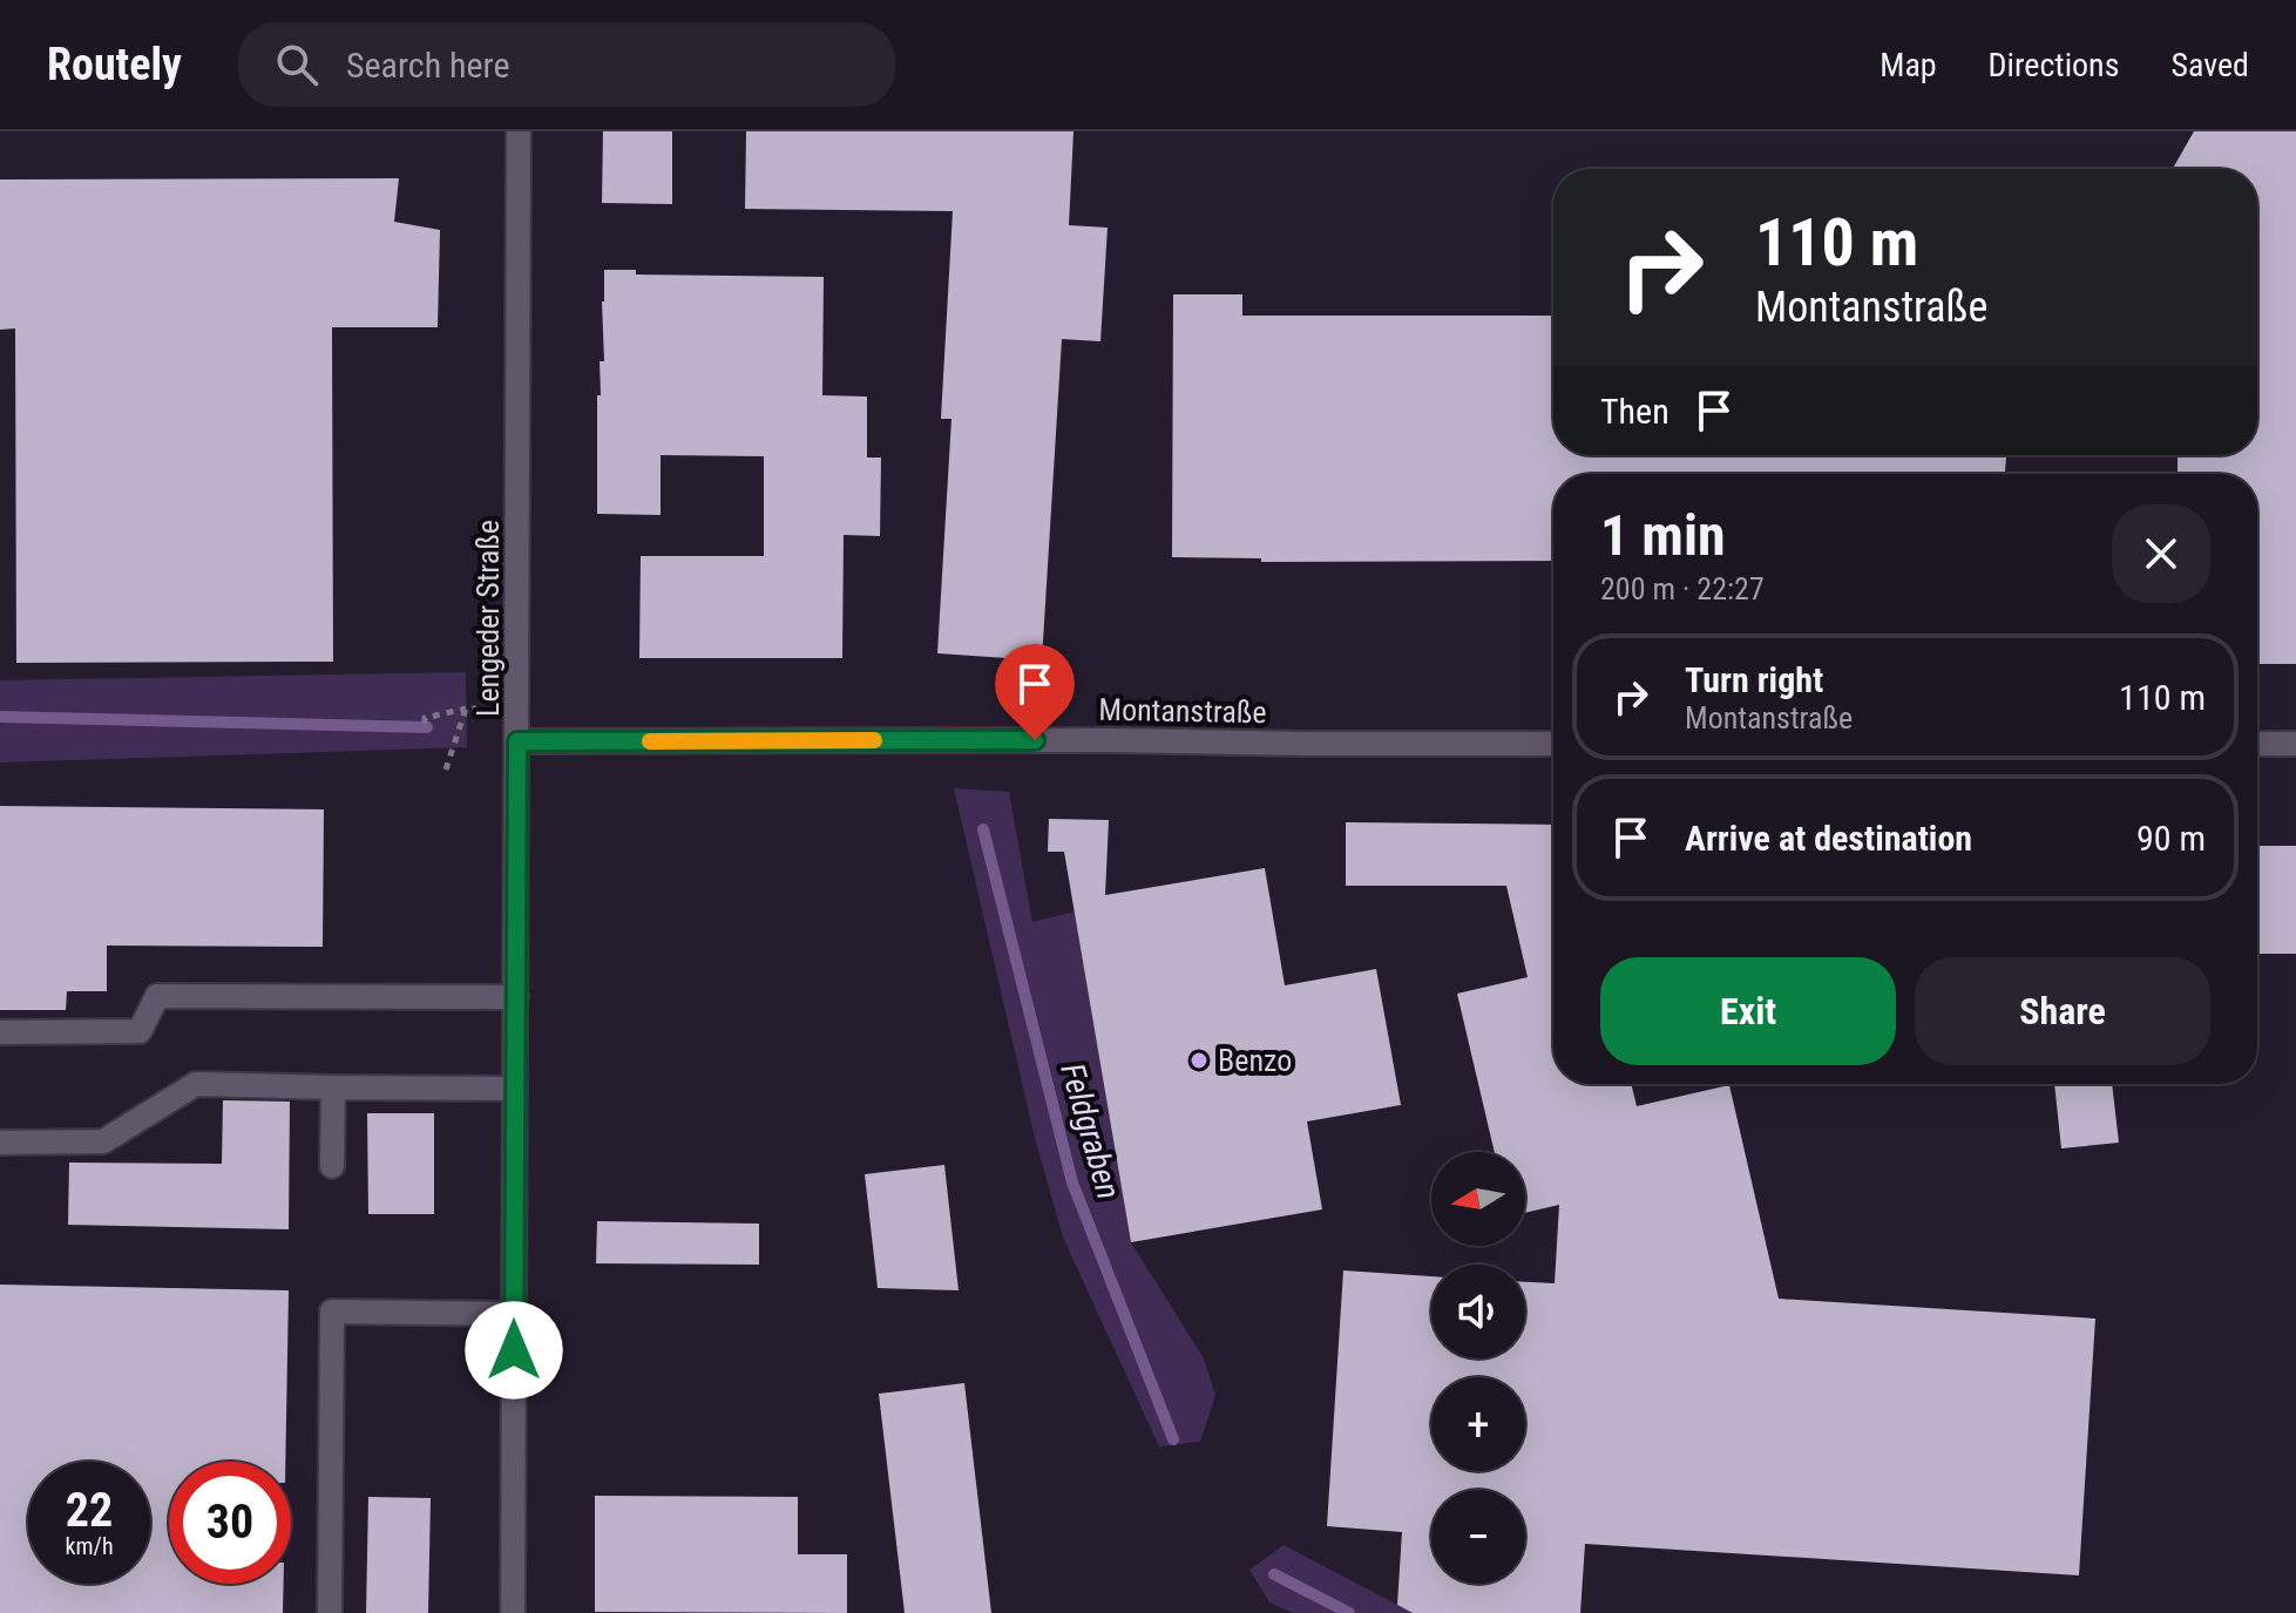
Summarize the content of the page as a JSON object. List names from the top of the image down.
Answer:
{
  "streets": {
    "street": ["Lengeder Straße", "Montanstraße"]
  },
  "crossings": [
    ["Lengeder Straße", "Montanstraße"]
  ],
  "water": ["Feldgraben"],
  "places": ["Benzo"],
  "north": "left",
  "page": {
    "header": "Routely",
    "search": "Search here",
    "nav": ["Map", "Directions", "Saved"],
    "turn": ["110 m", "Montanstraße"],
    "then": "Then",
    "heading": ["1 min", "200 m · 22:27"],
    "list": [
      {
        "name": "Turn right",
        "note": "Montanstraße",
        "value": "110 m"
      },
      {
        "name": "Arrive at destination",
        "value": "90 m"
      }
    ],
    "buttons": ["Exit", "Share"],
    "map_buttons": ["+", "−"],
    "speed": "22 km/h",
    "limit": "30"
  }
}
